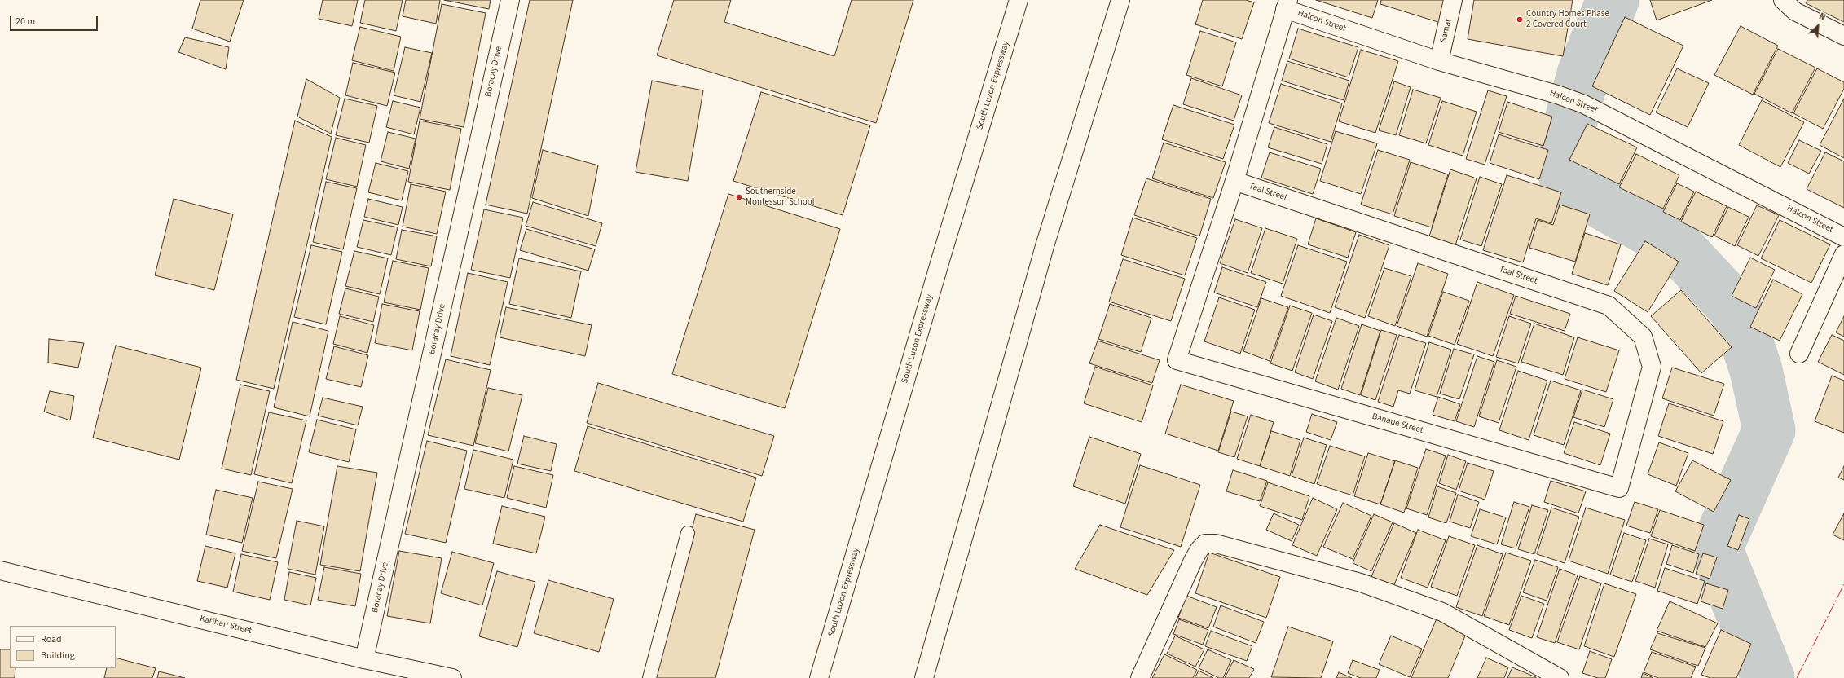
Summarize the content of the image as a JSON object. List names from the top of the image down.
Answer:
{
  "streets": {
    "main road": [
      "Halcon Street",
      "Samat",
      "Boracay Drive",
      "South Luzon Expressway",
      "Taal Street",
      "Banaue Street",
      "Katihan Street"
    ]
  },
  "crossings": [
    ["Halcon Street", "Samat"],
    ["Boracay Drive", "Katihan Street"],
    ["Taal Street", "Banaue Street"]
  ],
  "places": ["Country Homes Phase 2 Covered Court", "Southernside Montessori School"],
  "legend": ["Road", "Building"],
  "scale_bar": "20 m",
  "north": "top right"
}
